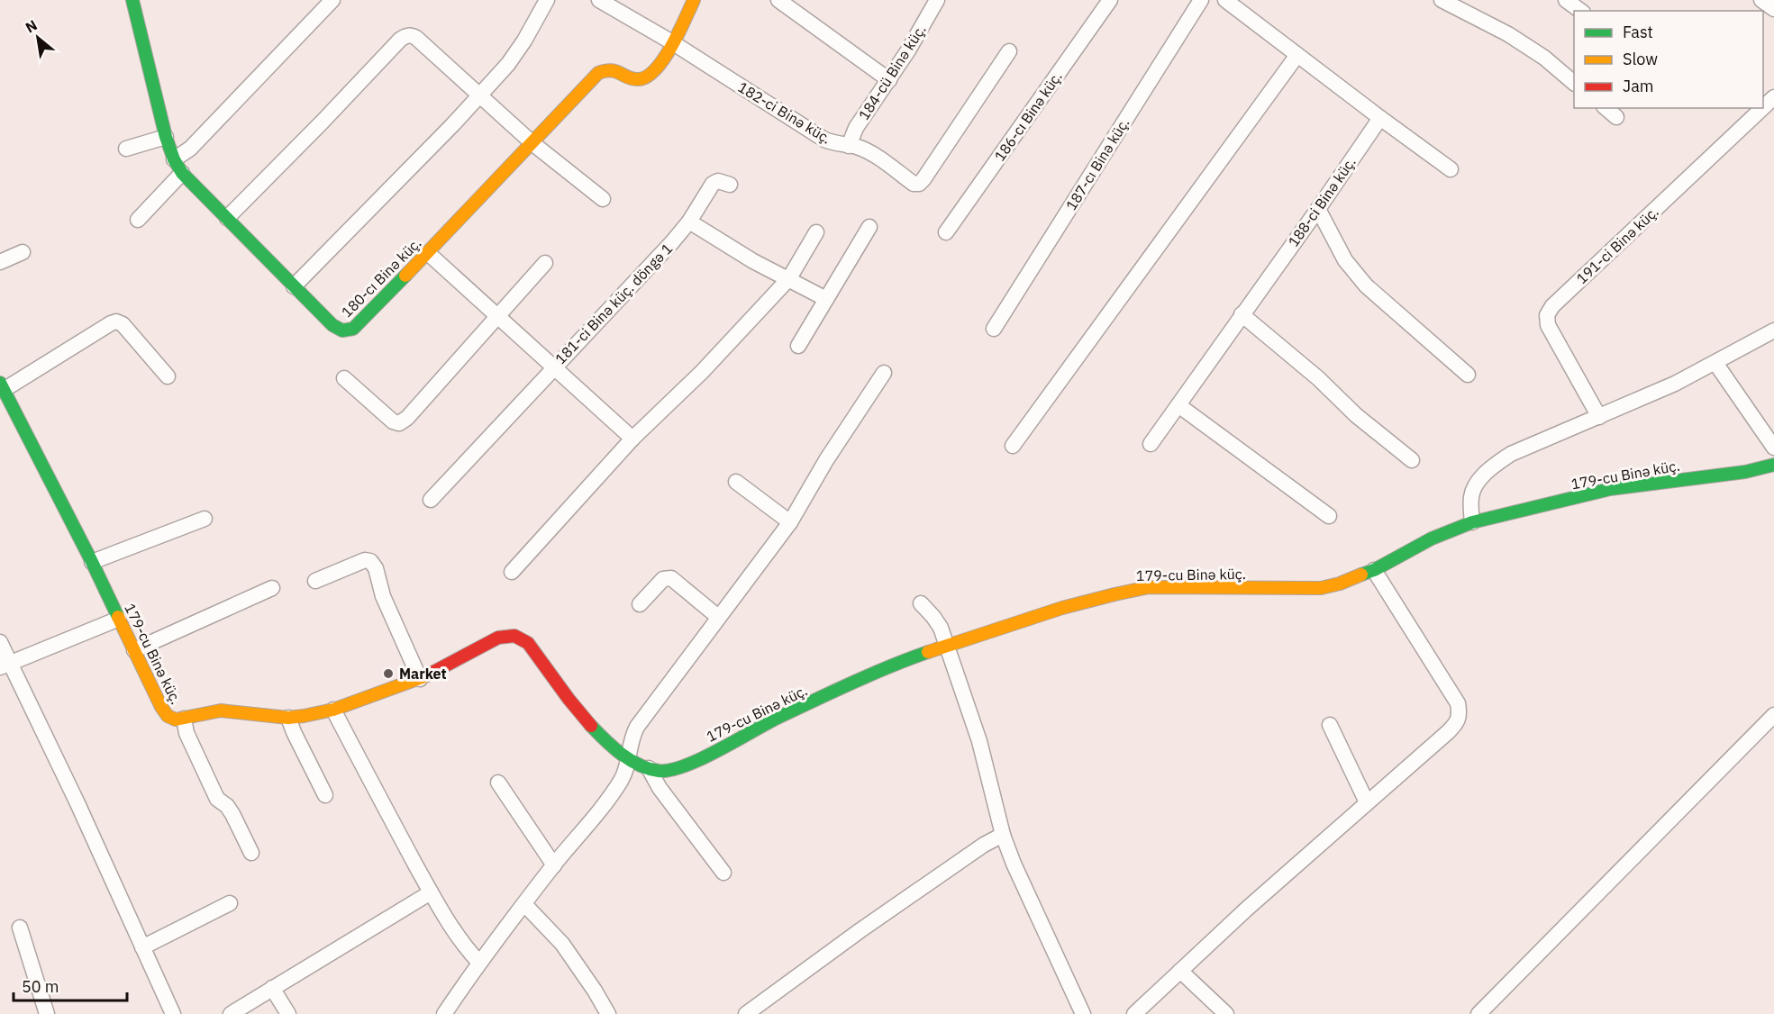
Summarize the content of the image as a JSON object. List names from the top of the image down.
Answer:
{
  "streets": {
    "street": [
      "184-cü Binə küç.",
      "182-ci Binə küç.",
      "186-cı Binə küç.",
      "187-cı Binə küç.",
      "188-ci Binə küç.",
      "191-ci Binə küç.",
      "180-cı Binə küç.",
      "181-ci Binə küç. döngə 1",
      "179-cu Binə küç."
    ]
  },
  "crossings": [
    ["184-cü Binə küç.", "182-ci Binə küç."],
    ["182-ci Binə küç.", "180-cı Binə küç."]
  ],
  "places": ["Market"],
  "legend": ["Fast", "Slow", "Jam"],
  "scale_bar": "50 m",
  "north": "top left"
}
